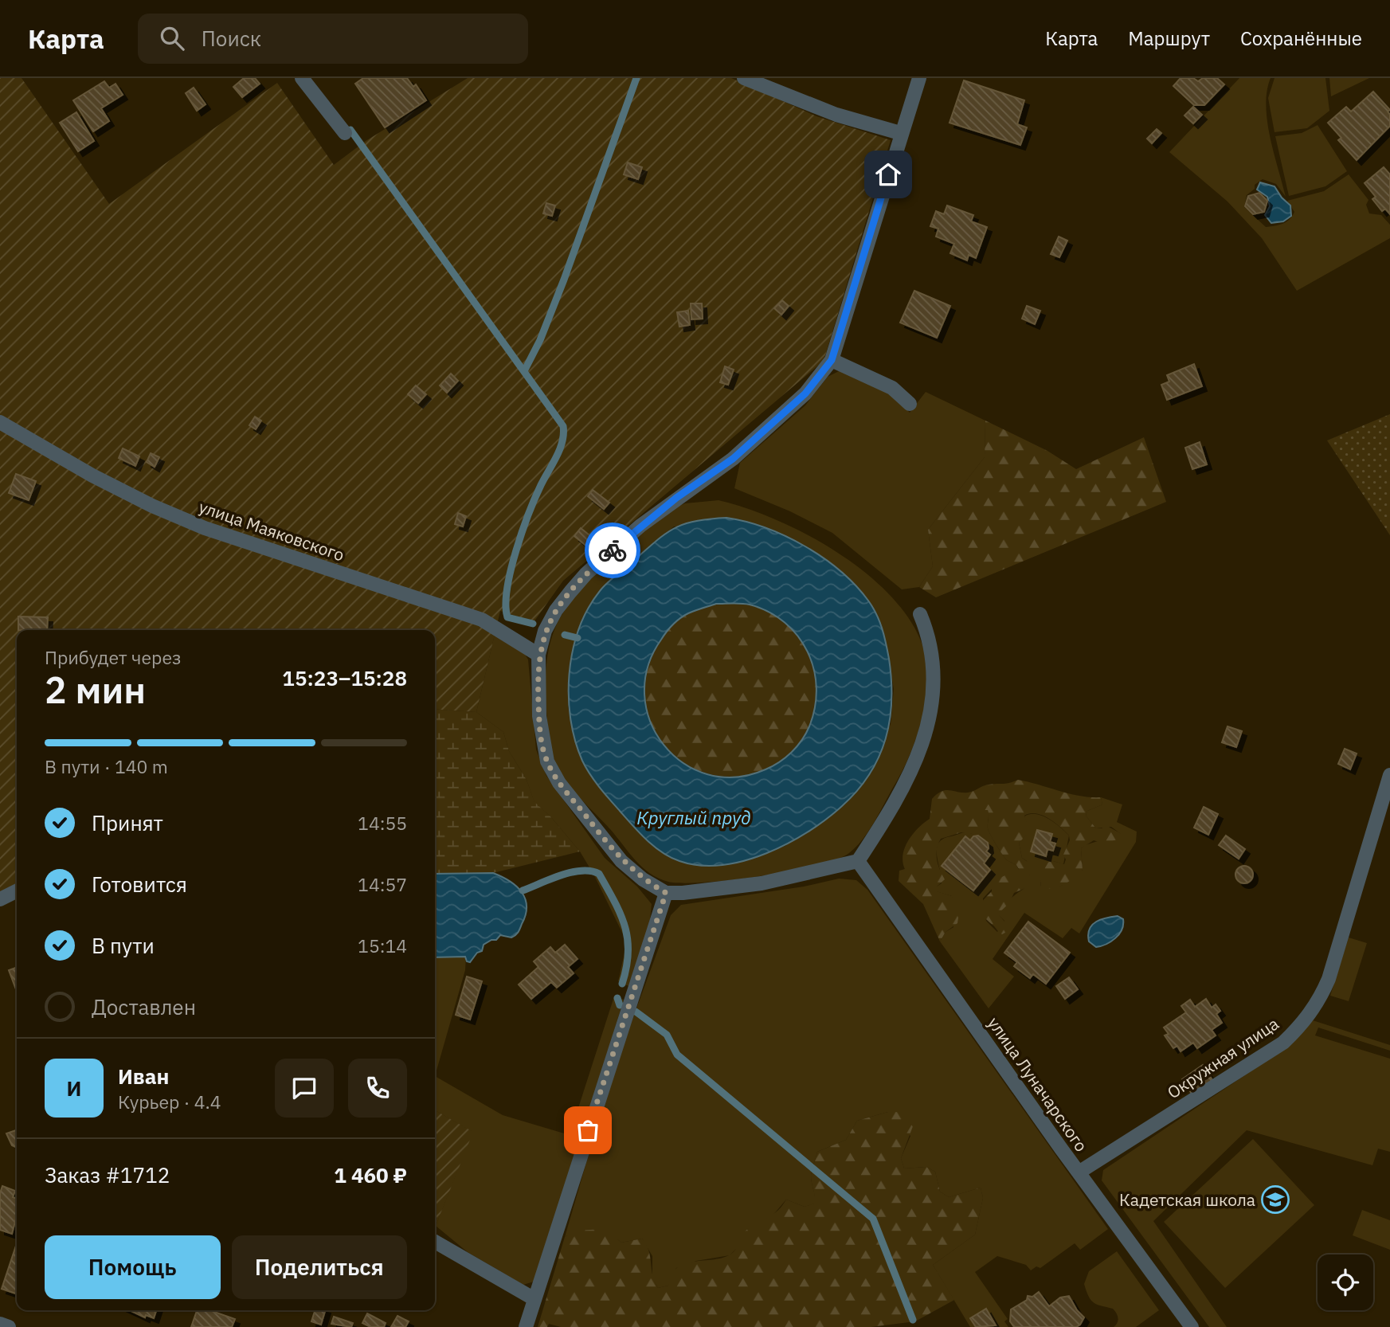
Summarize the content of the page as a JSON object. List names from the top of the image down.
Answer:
{
  "streets": {
    "street": ["улица Маяковского", "Окружная улица", "улица Луначарского"]
  },
  "crossings": [
    ["Окружная улица", "улица Луначарского"]
  ],
  "water": ["Круглый пруд"],
  "places": {
    "school or university": ["Кадетская школа"]
  },
  "page": {
    "header": "Карта",
    "search": "Поиск",
    "nav": ["Карта", "Маршрут", "Сохранённые"],
    "heading": ["2 мин", "Прибудет через", "15:23–15:28"],
    "panel": [
      "Иван",
      "Курьер · 4.4",
      "Заказ #1712",
      "1 460 ₽"
    ],
    "bar": "В пути · 140 m",
    "list": [
      ["Принят", "14:55"],
      ["Готовится", "14:57"],
      ["В пути", "15:14"],
      "Доставлен"
    ],
    "round": "И",
    "buttons": ["Помощь", "Поделиться"]
  }
}
